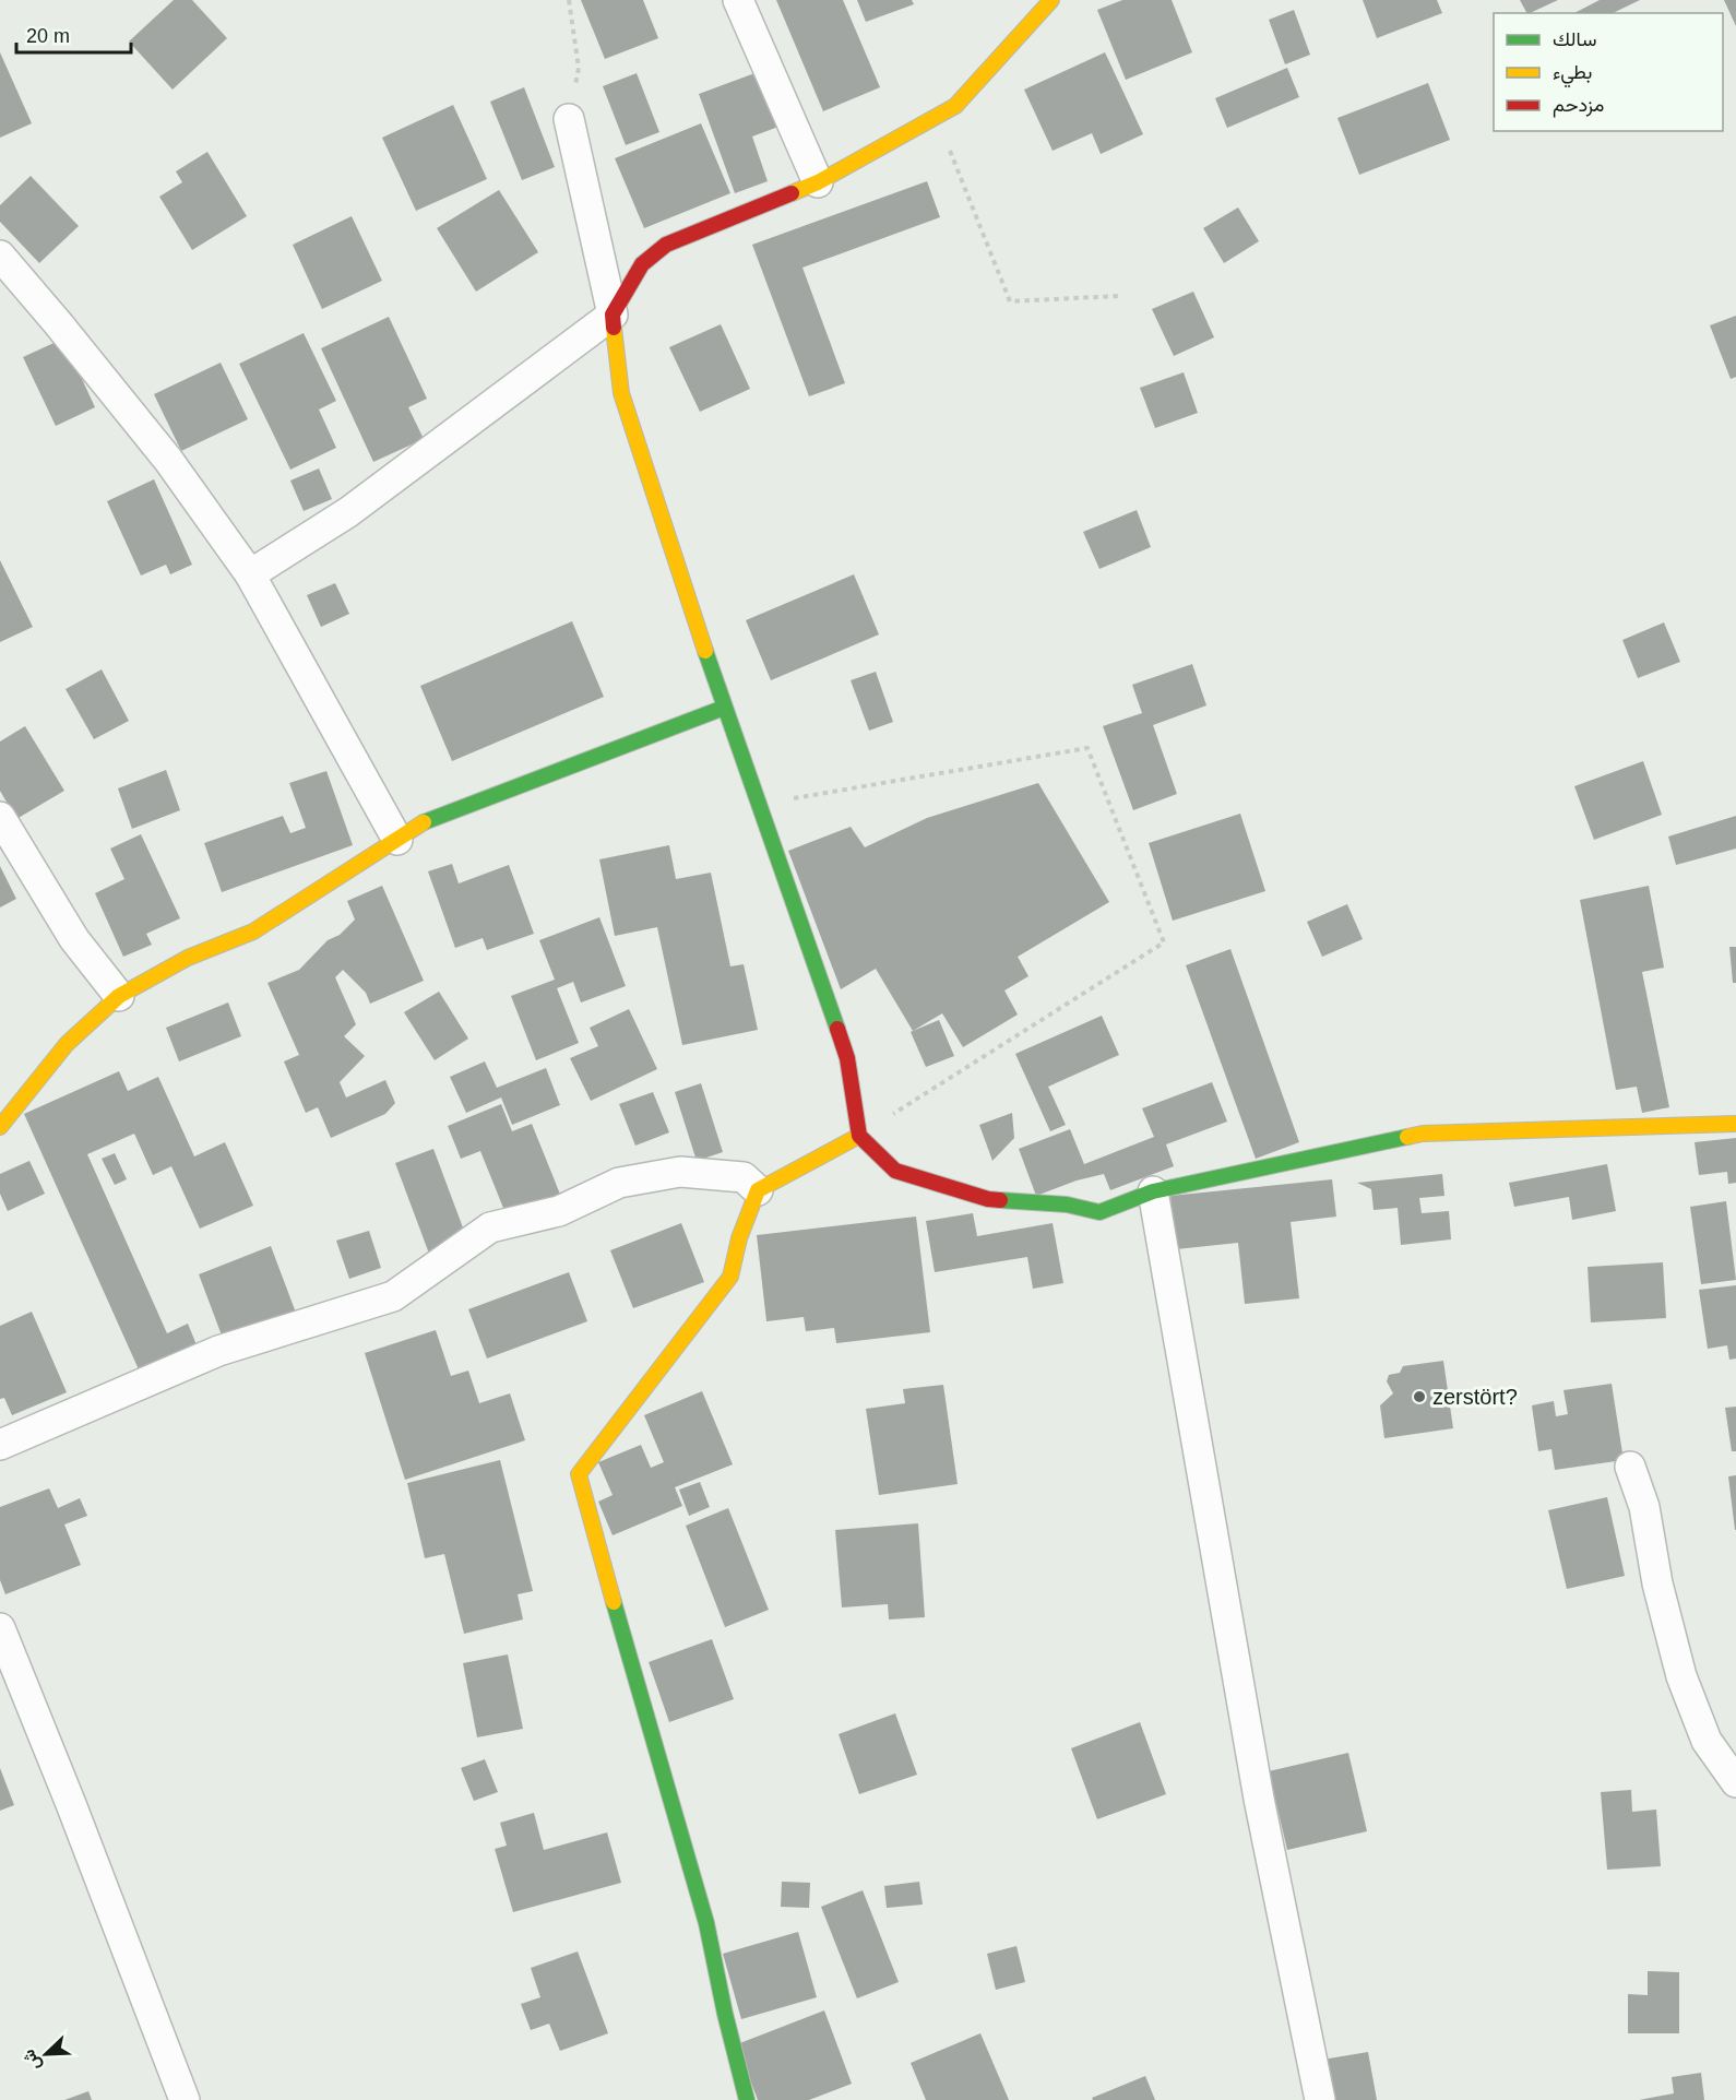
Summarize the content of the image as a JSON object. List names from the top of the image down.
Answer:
{
  "places": ["zerstört?"],
  "legend": ["سالك", "بطيء", "مزدحم"],
  "scale_bar": "20 m",
  "north": "bottom left"
}
